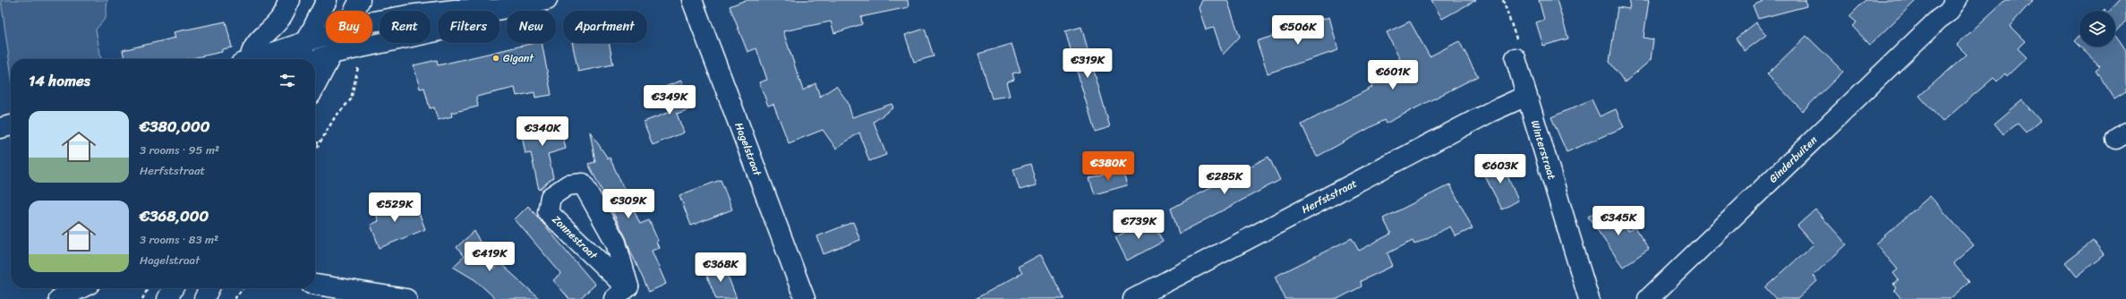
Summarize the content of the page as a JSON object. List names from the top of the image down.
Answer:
{
  "streets": {
    "main road": [
      "Hagelstraat",
      "Winterstraat",
      "Ginderbuiten",
      "Herfststraat",
      "Zonnestraat"
    ]
  },
  "crossings": [
    ["Winterstraat", "Herfststraat"]
  ],
  "places": ["Gigant"],
  "page": {
    "chip": [
      "Buy",
      "Rent",
      "Filters",
      "New",
      "Apartment"
    ],
    "price": [
      "€506K",
      "€319K",
      "€601K",
      "€349K",
      "€340K",
      "€380K",
      "€603K",
      "€285K",
      "€309K",
      "€529K",
      "€345K",
      "€739K",
      "€419K",
      "€368K"
    ],
    "heading": "14 homes",
    "list": [
      {
        "name": "€380,000",
        "note": "3 rooms · 95 m² · Herfststraat"
      },
      {
        "name": "€368,000",
        "note": "3 rooms · 83 m² · Hagelstraat"
      }
    ]
  }
}
